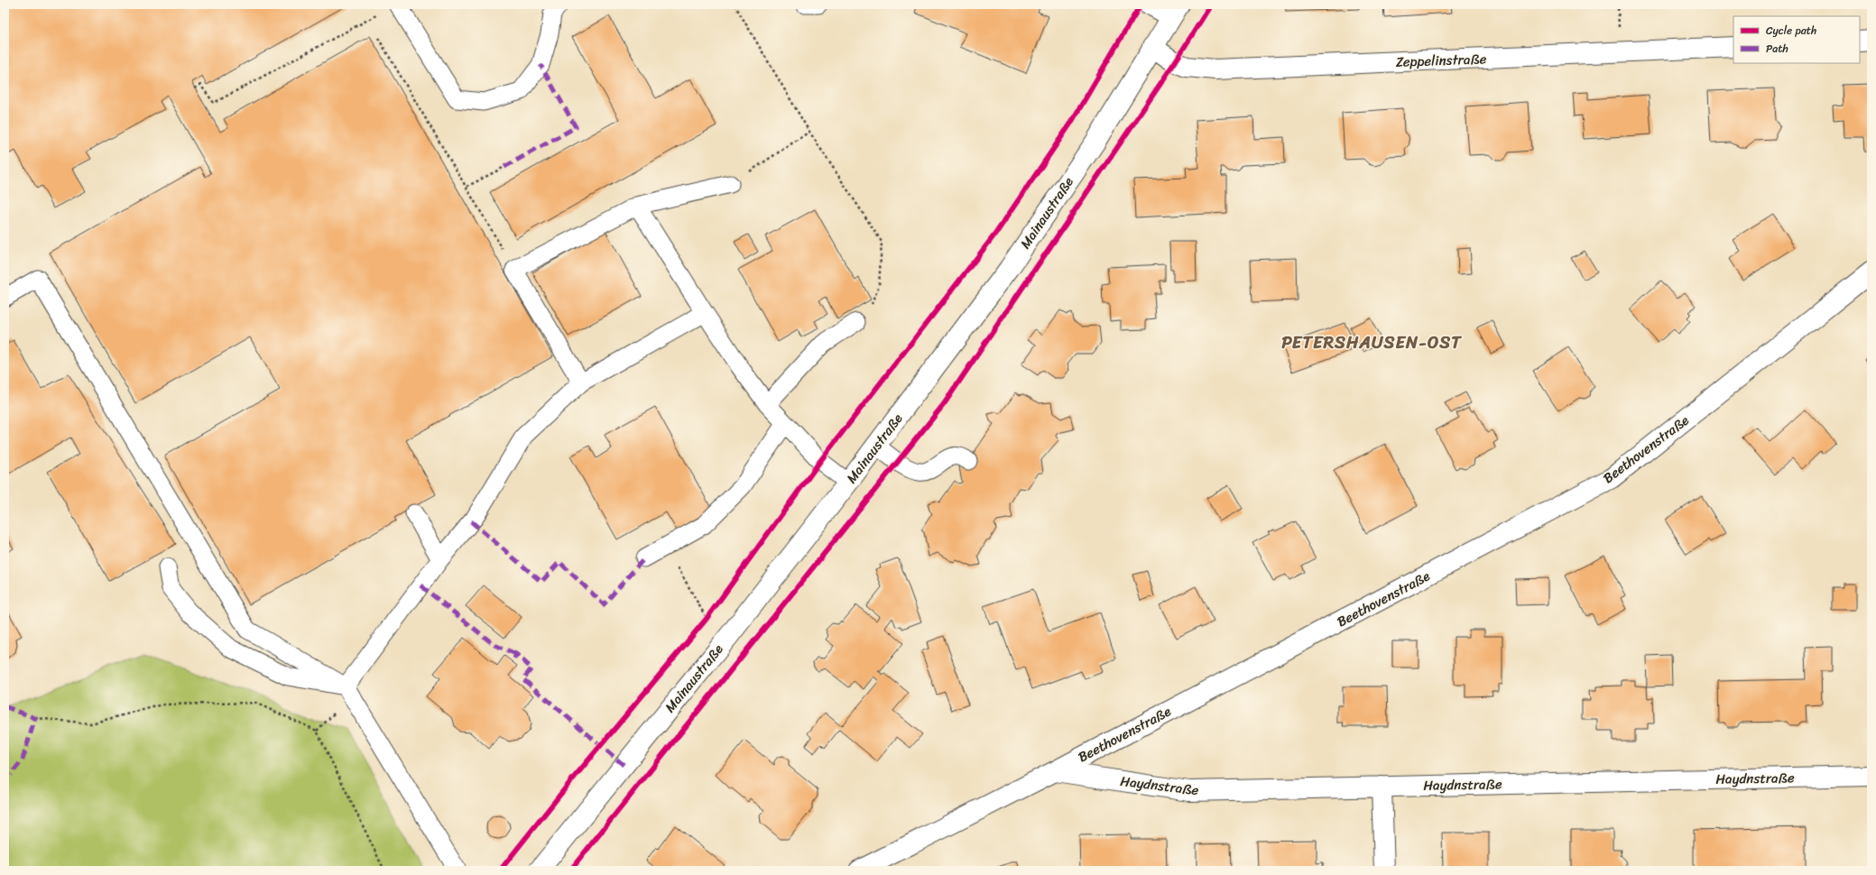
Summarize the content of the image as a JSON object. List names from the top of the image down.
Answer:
{
  "streets": {
    "street": [
      "Zeppelinstraße",
      "Mainaustraße",
      "Beethovenstraße",
      "Haydnstraße"
    ]
  },
  "crossings": [
    ["Zeppelinstraße", "Mainaustraße"],
    ["Beethovenstraße", "Haydnstraße"]
  ],
  "districts": ["PETERSHAUSEN-OST"],
  "legend": ["Cycle path", "Path"]
}
